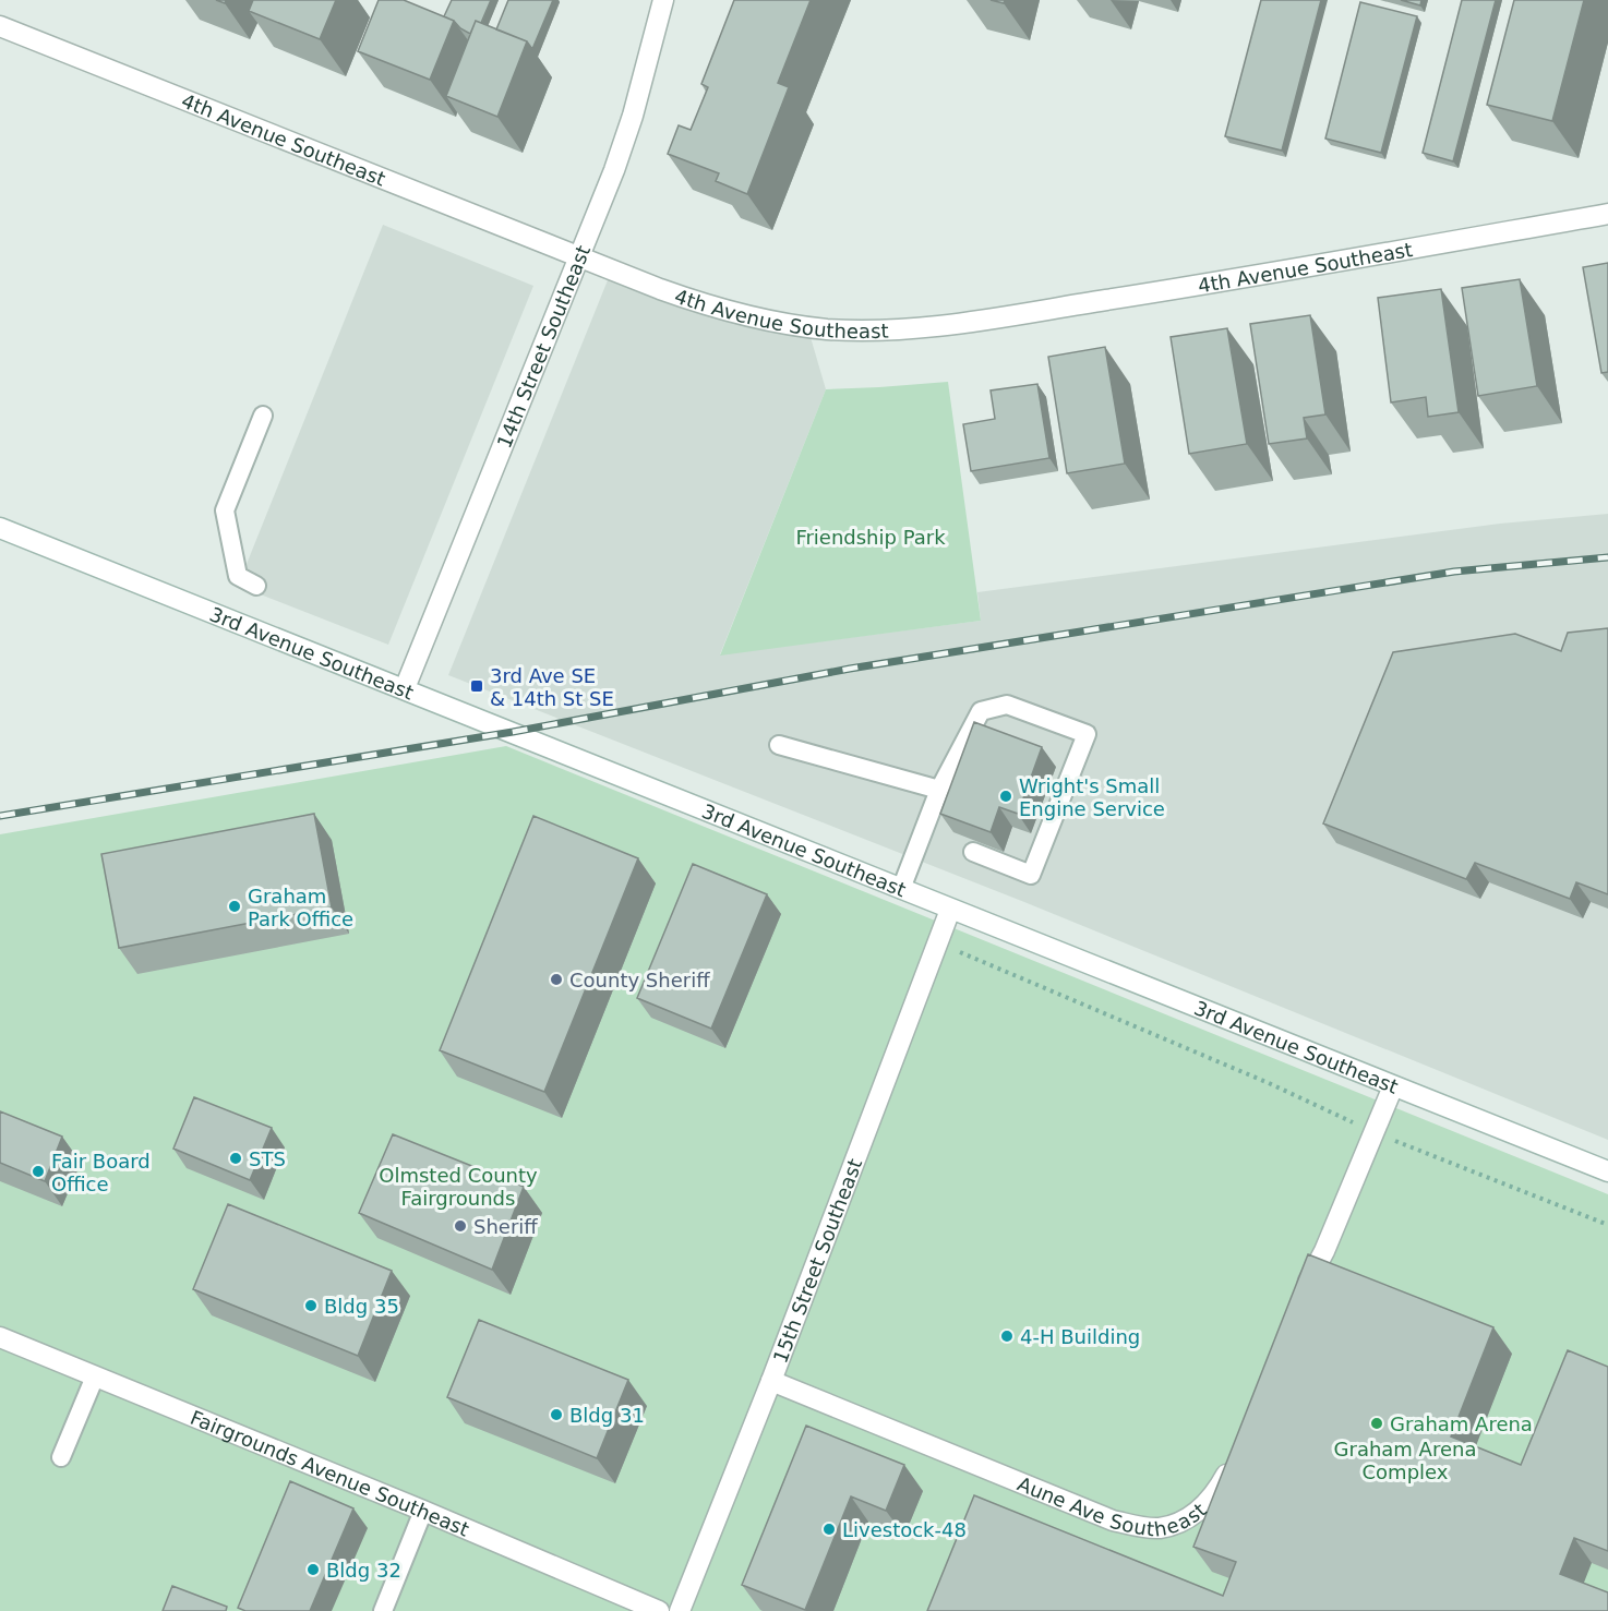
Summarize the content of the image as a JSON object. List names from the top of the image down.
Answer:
{
  "streets": {
    "street": [
      "4th Avenue Southeast",
      "14th Street Southeast",
      "3rd Avenue Southeast",
      "15th Street Southeast",
      "Fairgrounds Avenue Southeast",
      "Aune Ave Southeast"
    ]
  },
  "crossings": [
    ["4th Avenue Southeast", "14th Street Southeast"],
    ["14th Street Southeast", "3rd Avenue Southeast"],
    ["3rd Avenue Southeast", "15th Street Southeast"],
    ["15th Street Southeast", "Aune Ave Southeast"]
  ],
  "parks": ["Friendship Park", "Olmsted County Fairgrounds", "Graham Arena Complex"],
  "places": {
    "transit": ["3rd Ave SE & 14th St SE"],
    "other": [
      "Wright's Small Engine Service",
      "Graham Park Office",
      "County Sheriff",
      "STS",
      "Fair Board Office",
      "Sheriff",
      "Bldg 35",
      "4-H Building",
      "Bldg 31",
      "Graham Arena",
      "Livestock-48",
      "Bldg 32"
    ]
  }
}
